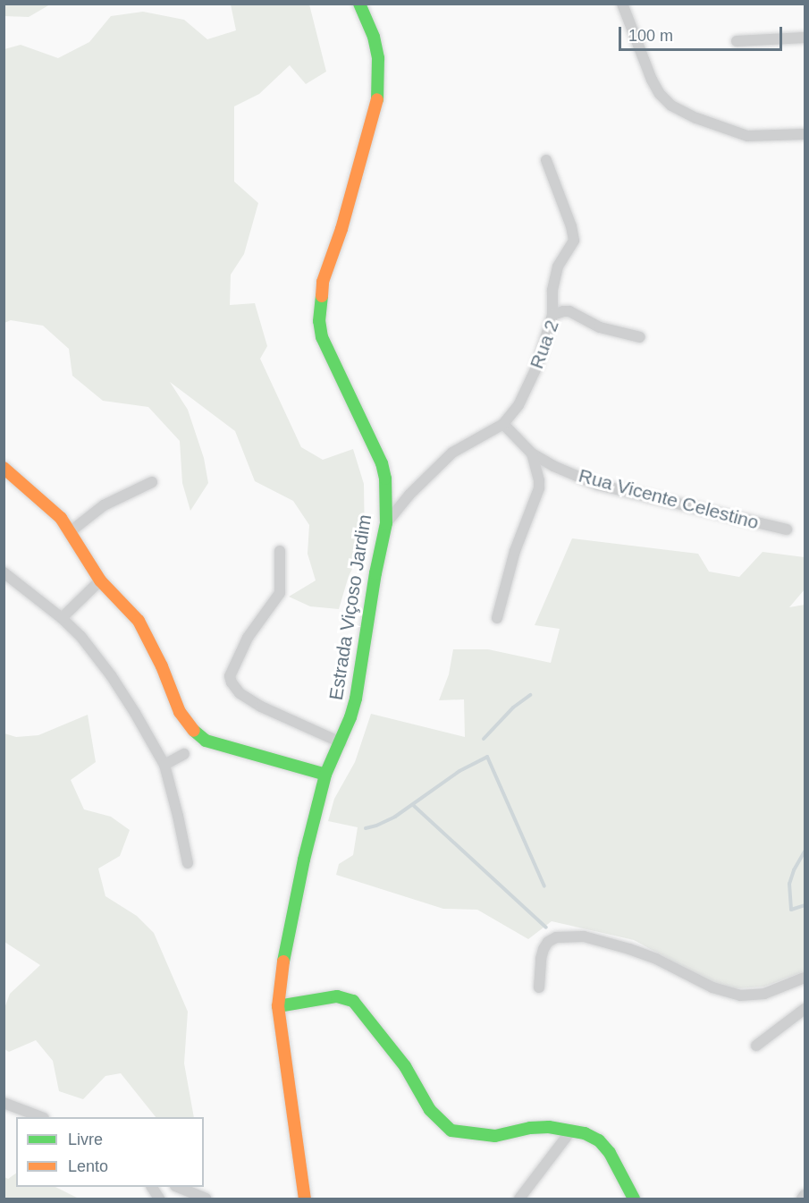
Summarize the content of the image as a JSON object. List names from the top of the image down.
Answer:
{
  "streets": {
    "main road": ["Estrada Viçoso Jardim"],
    "street": ["Rua 2", "Rua Vicente Celestino"]
  },
  "crossings": [
    ["Rua 2", "Rua Vicente Celestino"]
  ],
  "legend": ["Livre", "Lento"],
  "scale_bar": "100 m"
}
